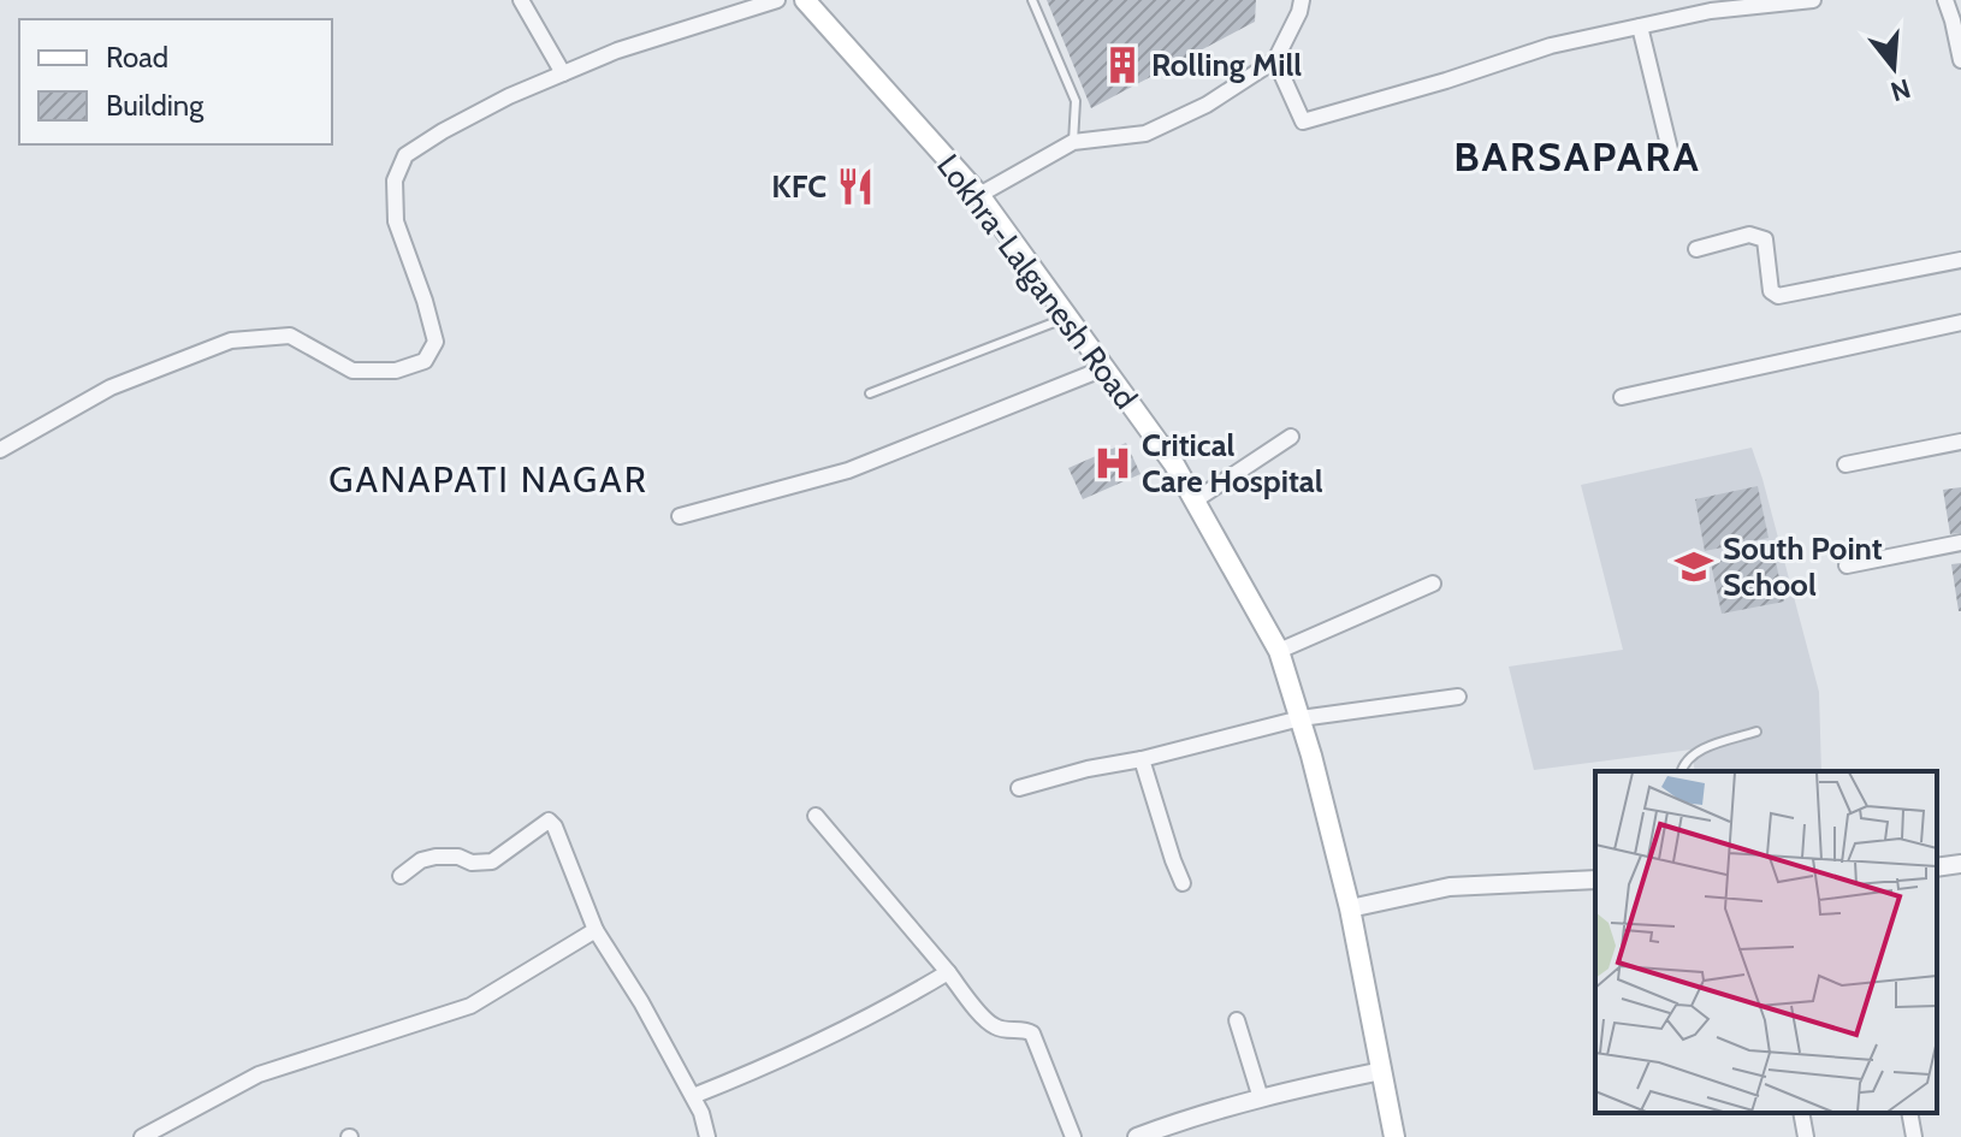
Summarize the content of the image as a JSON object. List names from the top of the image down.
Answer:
{
  "streets": {
    "main road": ["Lokhra-Lalganesh Road"]
  },
  "districts": ["BARSAPARA", "GANAPATI NAGAR"],
  "places": {
    "building": ["Rolling Mill"],
    "restaurant": ["KFC"],
    "hospital": ["Critical Care Hospital"],
    "school or university": ["South Point School"]
  },
  "legend": ["Road", "Building"],
  "north": "bottom"
}
